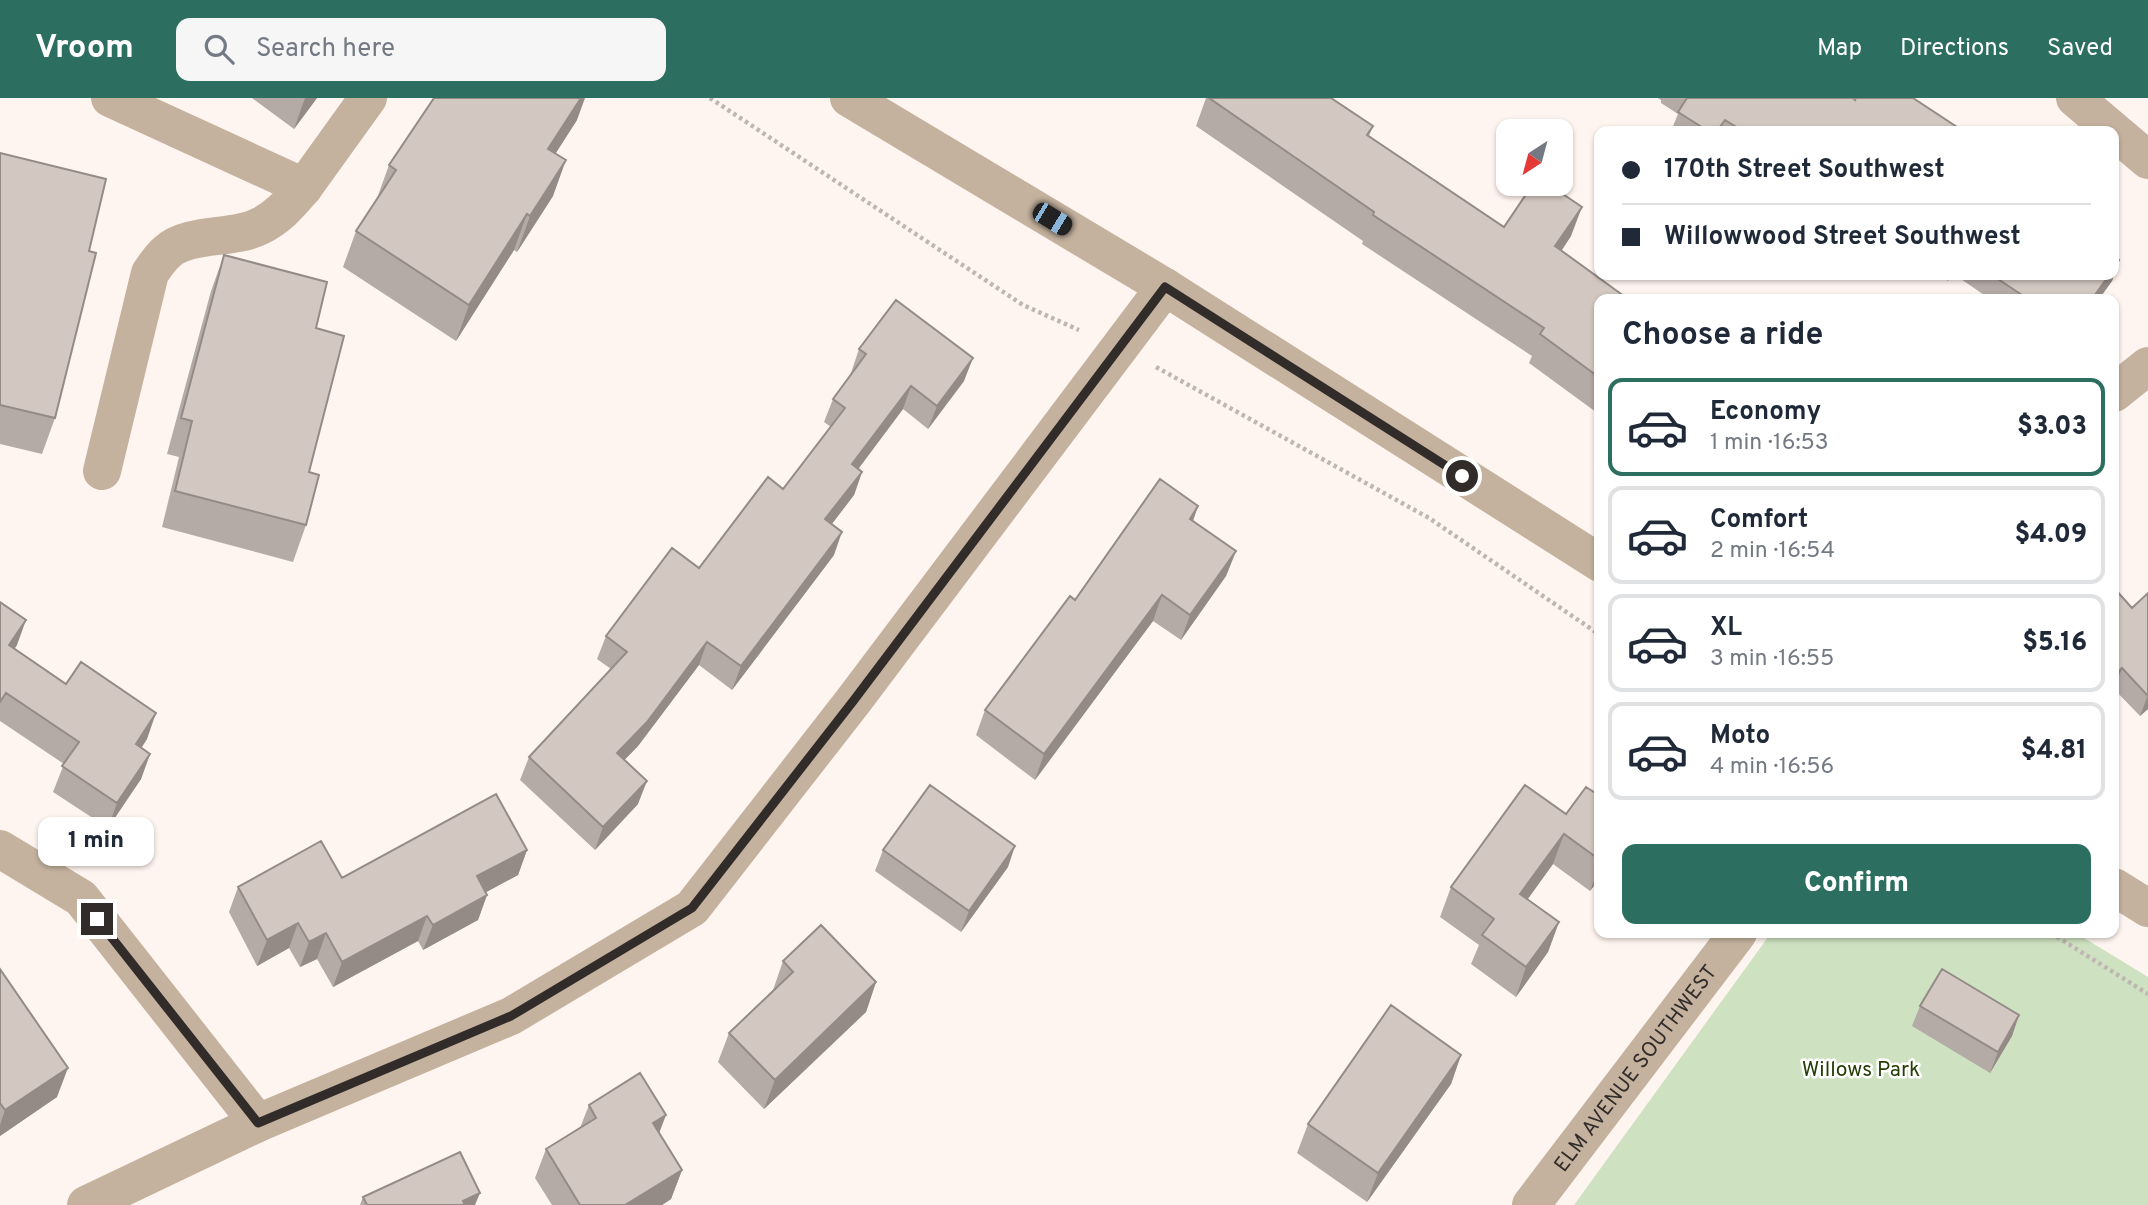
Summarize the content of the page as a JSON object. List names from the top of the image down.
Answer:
{
  "streets": {
    "street": ["ELM AVENUE SOUTHWEST"]
  },
  "parks": ["Willows Park"],
  "north": "bottom left",
  "page": {
    "header": "Vroom",
    "search": "Search here",
    "nav": ["Map", "Directions", "Saved"],
    "banner": ["170th Street Southwest", "Willowwood Street Southwest"],
    "heading": "Choose a ride",
    "list": [
      {
        "name": "Economy",
        "note": "1 min · 16:53",
        "value": "$3.03"
      },
      {
        "name": "Comfort",
        "note": "2 min · 16:54",
        "value": "$4.09"
      },
      {
        "name": "XL",
        "note": "3 min · 16:55",
        "value": "$5.16"
      },
      {
        "name": "Moto",
        "note": "4 min · 16:56",
        "value": "$4.81"
      }
    ],
    "bubble": "1 min",
    "buttons": "Confirm"
  }
}
